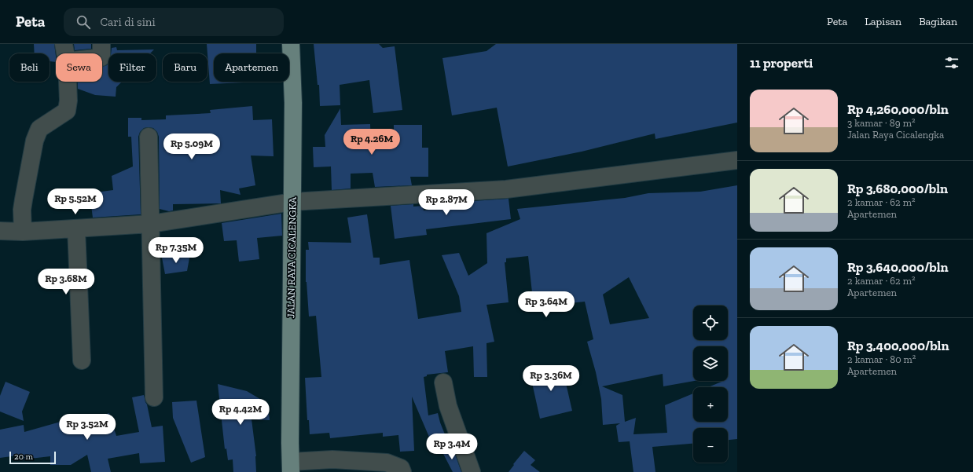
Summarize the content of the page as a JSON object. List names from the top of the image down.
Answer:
{
  "streets": {
    "main road": ["JALAN RAYA CICALENGKA"]
  },
  "scale_bar": "20 m",
  "page": {
    "header": "Peta",
    "search": "Cari di sini",
    "nav": ["Peta", "Lapisan", "Bagikan"],
    "heading": "11 properti",
    "chip": [
      "Beli",
      "Sewa",
      "Filter",
      "Baru",
      "Apartemen"
    ],
    "list": [
      {
        "name": "Rp 4,260,000/bln",
        "note": "3 kamar · 89 m² · Jalan Raya Cicalengka"
      },
      {
        "name": "Rp 3,680,000/bln",
        "note": "2 kamar · 62 m² · Apartemen"
      },
      {
        "name": "Rp 3,640,000/bln",
        "note": "2 kamar · 62 m² · Apartemen"
      },
      {
        "name": "Rp 3,400,000/bln",
        "note": "2 kamar · 80 m² · Apartemen"
      }
    ],
    "price": [
      "Rp 4.26M",
      "Rp 5.09M",
      "Rp 5.52M",
      "Rp 2.87M",
      "Rp 7.35M",
      "Rp 3.68M",
      "Rp 3.64M",
      "Rp 3.36M",
      "Rp 4.42M",
      "Rp 3.52M",
      "Rp 3.4M"
    ],
    "map_buttons": ["+", "−"],
    "scale": "20 m"
  }
}
